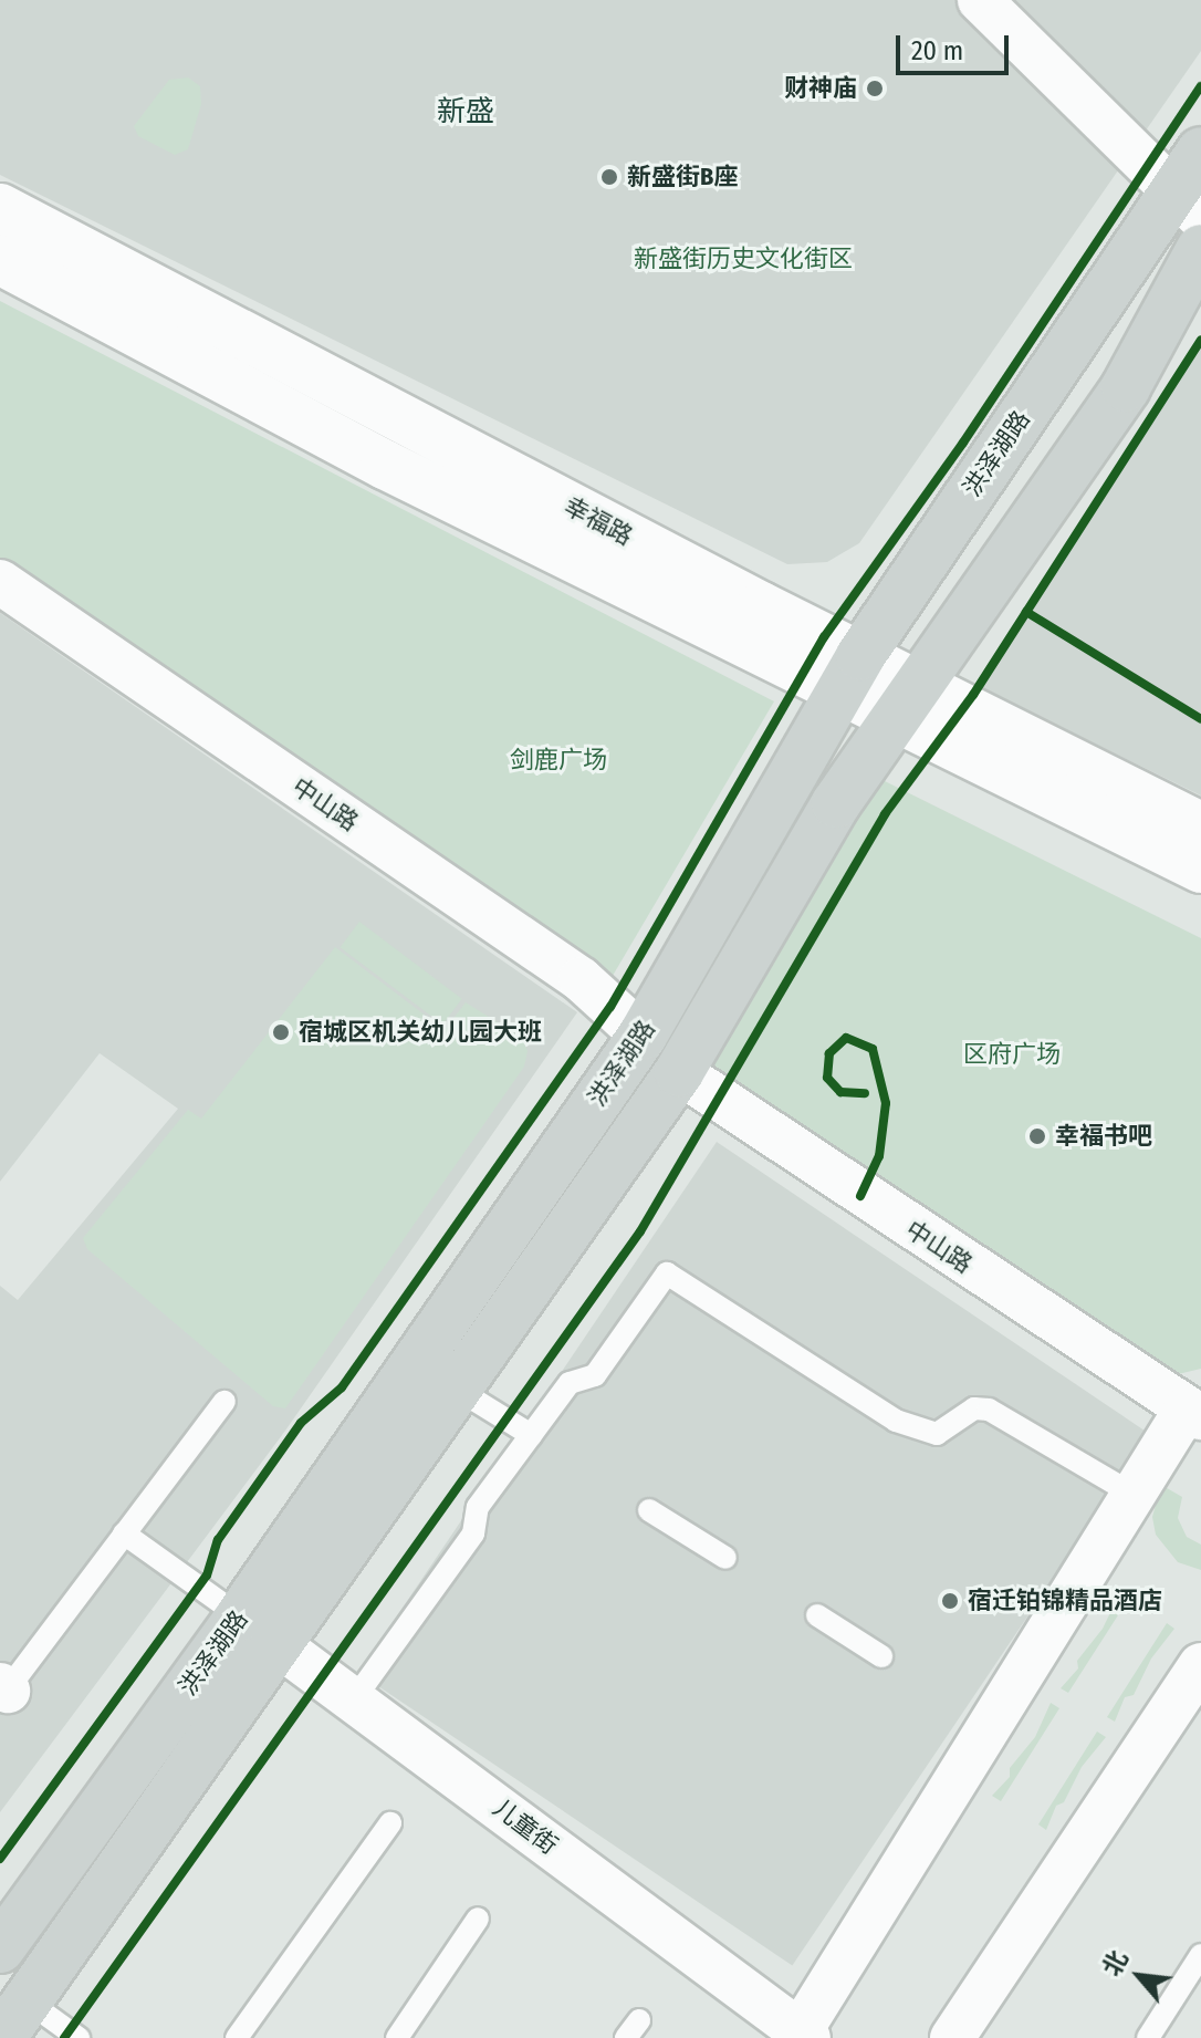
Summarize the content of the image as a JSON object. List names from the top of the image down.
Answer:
{
  "streets": {
    "main road": ["洪泽湖路", "幸福路"],
    "street": ["中山路", "儿童街"]
  },
  "crossings": [
    ["洪泽湖路", "幸福路"],
    ["洪泽湖路", "中山路"],
    ["洪泽湖路", "儿童街"]
  ],
  "districts": ["新盛"],
  "parks": ["新盛街历史文化街区", "剑鹿广场", "区府广场"],
  "places": [
    "财神庙",
    "新盛街B座",
    "宿城区机关幼儿园大班",
    "幸福书吧",
    "宿迁铂锦精品酒店"
  ],
  "scale_bar": "20 m",
  "north": "top left"
}
